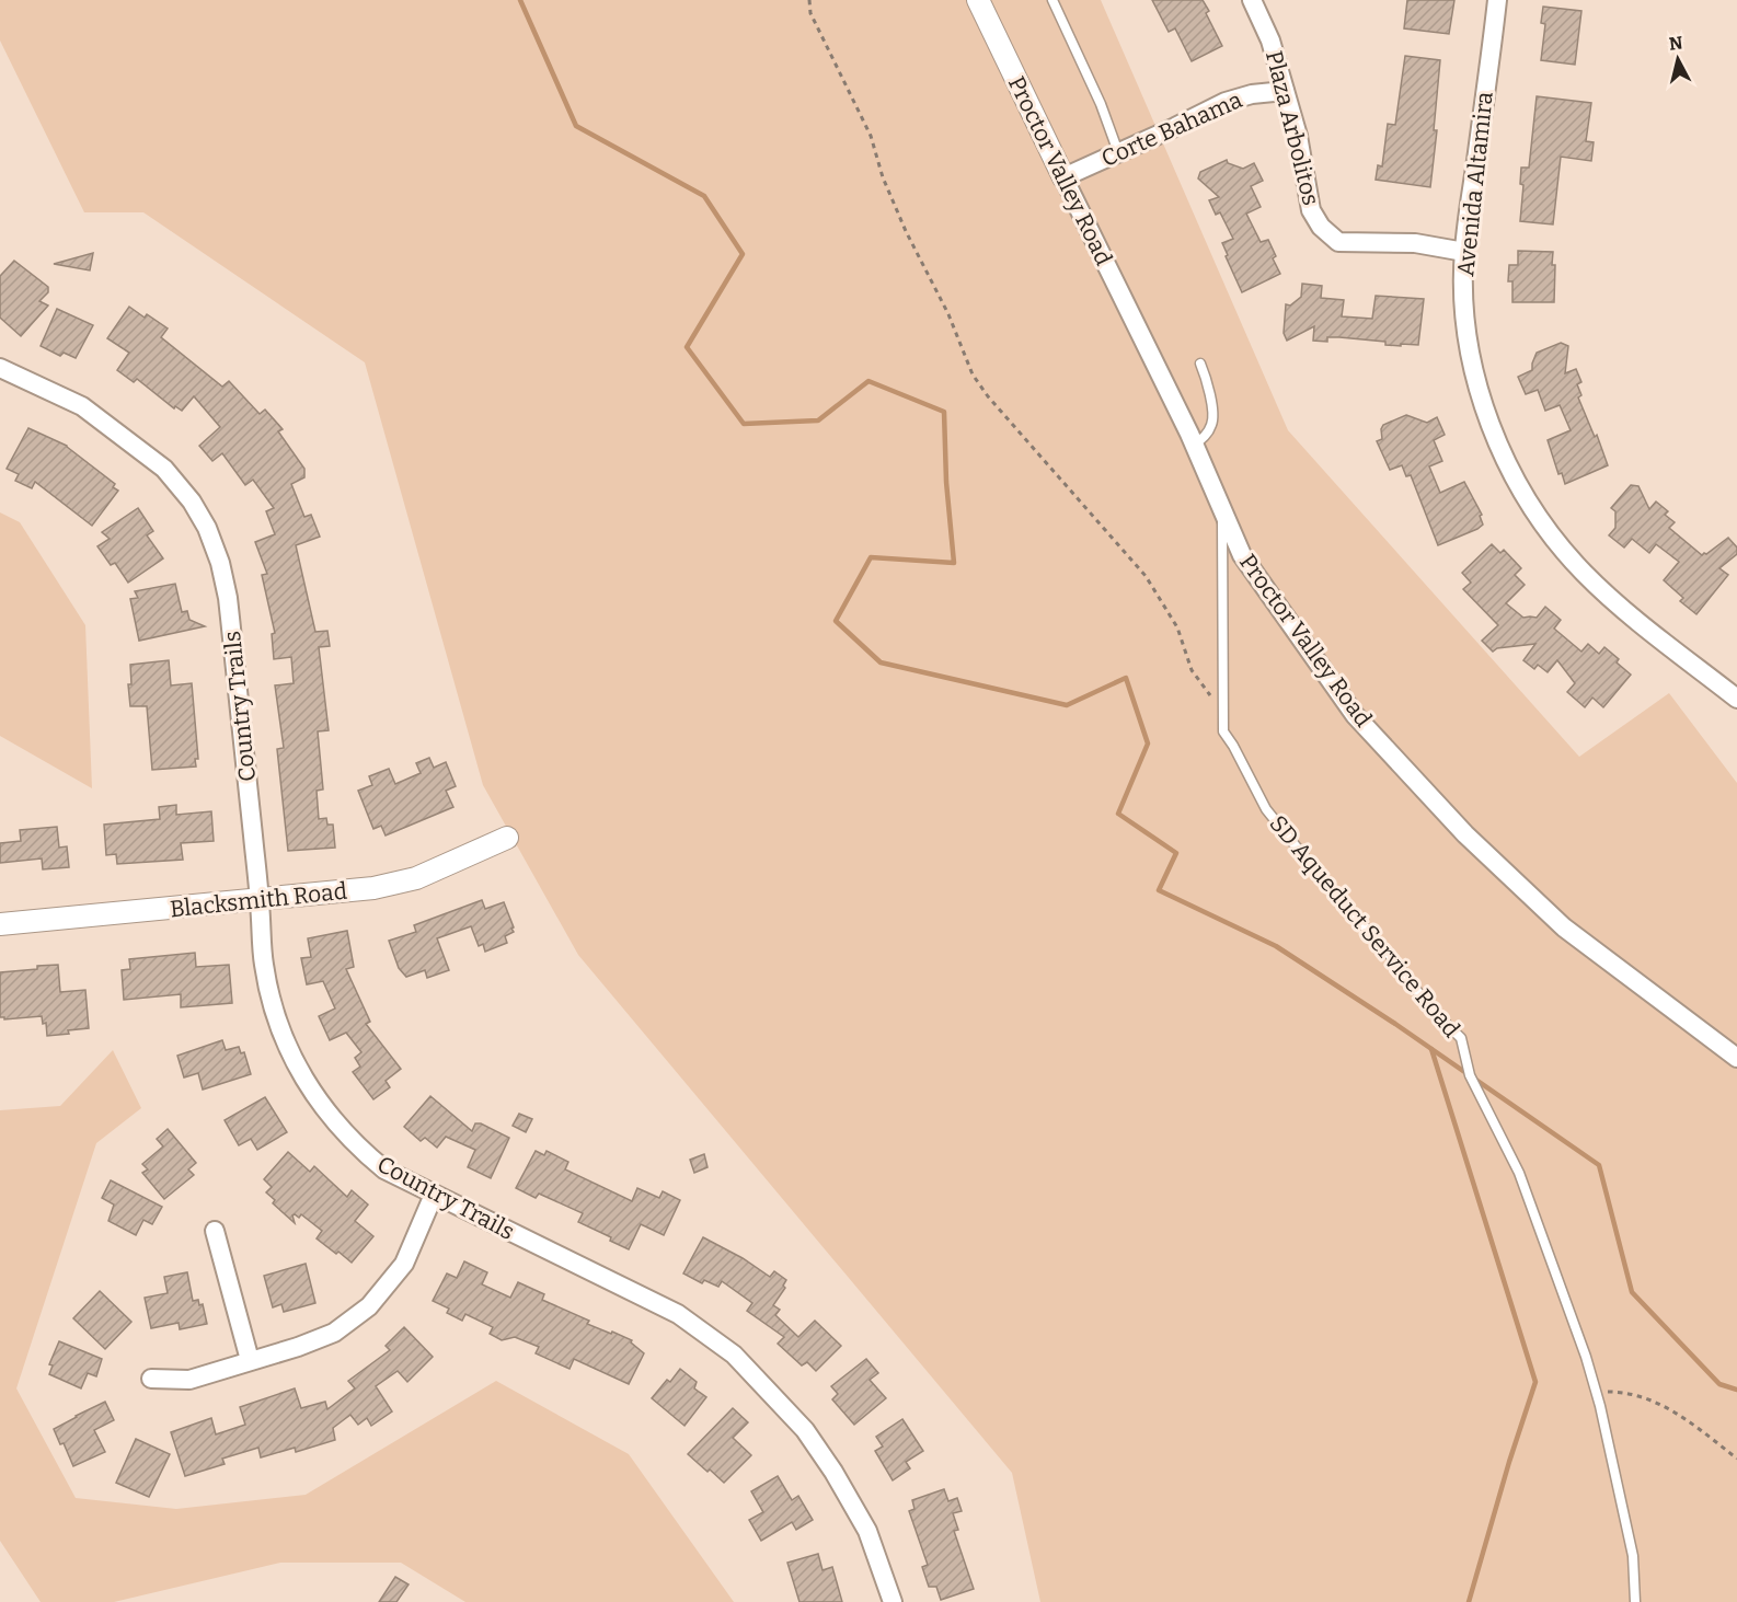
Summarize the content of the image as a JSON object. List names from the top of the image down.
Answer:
{
  "streets": {
    "street": [
      "Plaza Arbolitos",
      "Corte Bahama",
      "Proctor Valley Road",
      "Avenida Altamira",
      "Country Trails",
      "Blacksmith Road"
    ],
    "lane": ["SD Aqueduct Service Road"]
  },
  "crossings": [
    ["Plaza Arbolitos", "Corte Bahama"],
    ["Plaza Arbolitos", "Avenida Altamira"],
    ["Corte Bahama", "Proctor Valley Road"],
    ["Proctor Valley Road", "SD Aqueduct Service Road"],
    ["Country Trails", "Blacksmith Road"]
  ],
  "north": "top"
}
